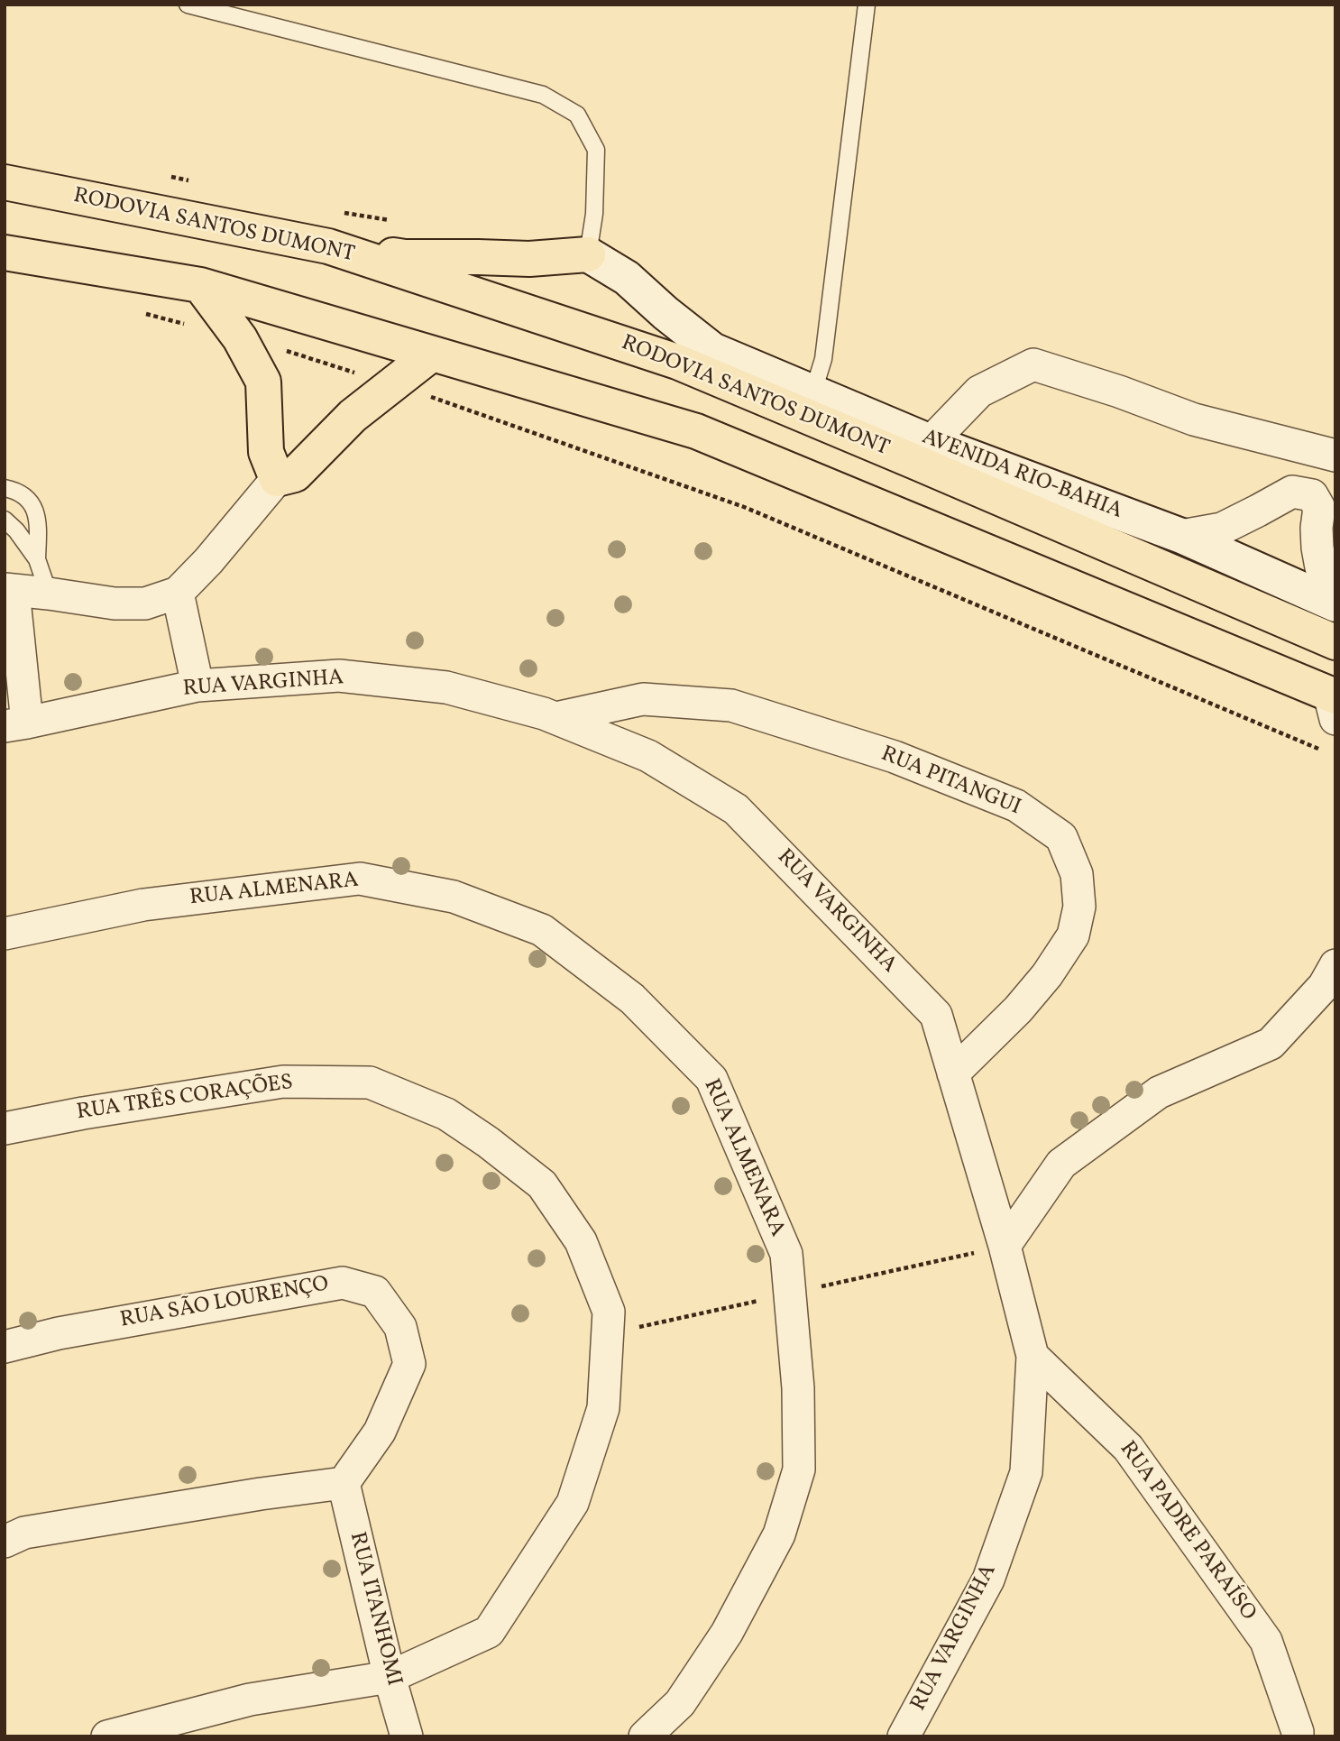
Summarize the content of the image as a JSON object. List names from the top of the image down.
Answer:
{
  "streets": {
    "highway": ["RODOVIA SANTOS DUMONT"],
    "street": [
      "AVENIDA RIO-BAHIA",
      "RUA VARGINHA",
      "RUA PITANGUI",
      "RUA ALMENARA",
      "RUA TRÊS CORAÇÕES",
      "RUA SÃO LOURENÇO",
      "RUA PADRE PARAÍSO",
      "RUA ITANHOMI"
    ]
  },
  "crossings": [
    ["RODOVIA SANTOS DUMONT", "AVENIDA RIO-BAHIA"],
    ["RUA VARGINHA", "RUA PITANGUI"],
    ["RUA VARGINHA", "RUA PADRE PARAÍSO"],
    ["RUA TRÊS CORAÇÕES", "RUA ITANHOMI"],
    ["RUA SÃO LOURENÇO", "RUA ITANHOMI"]
  ]
}
